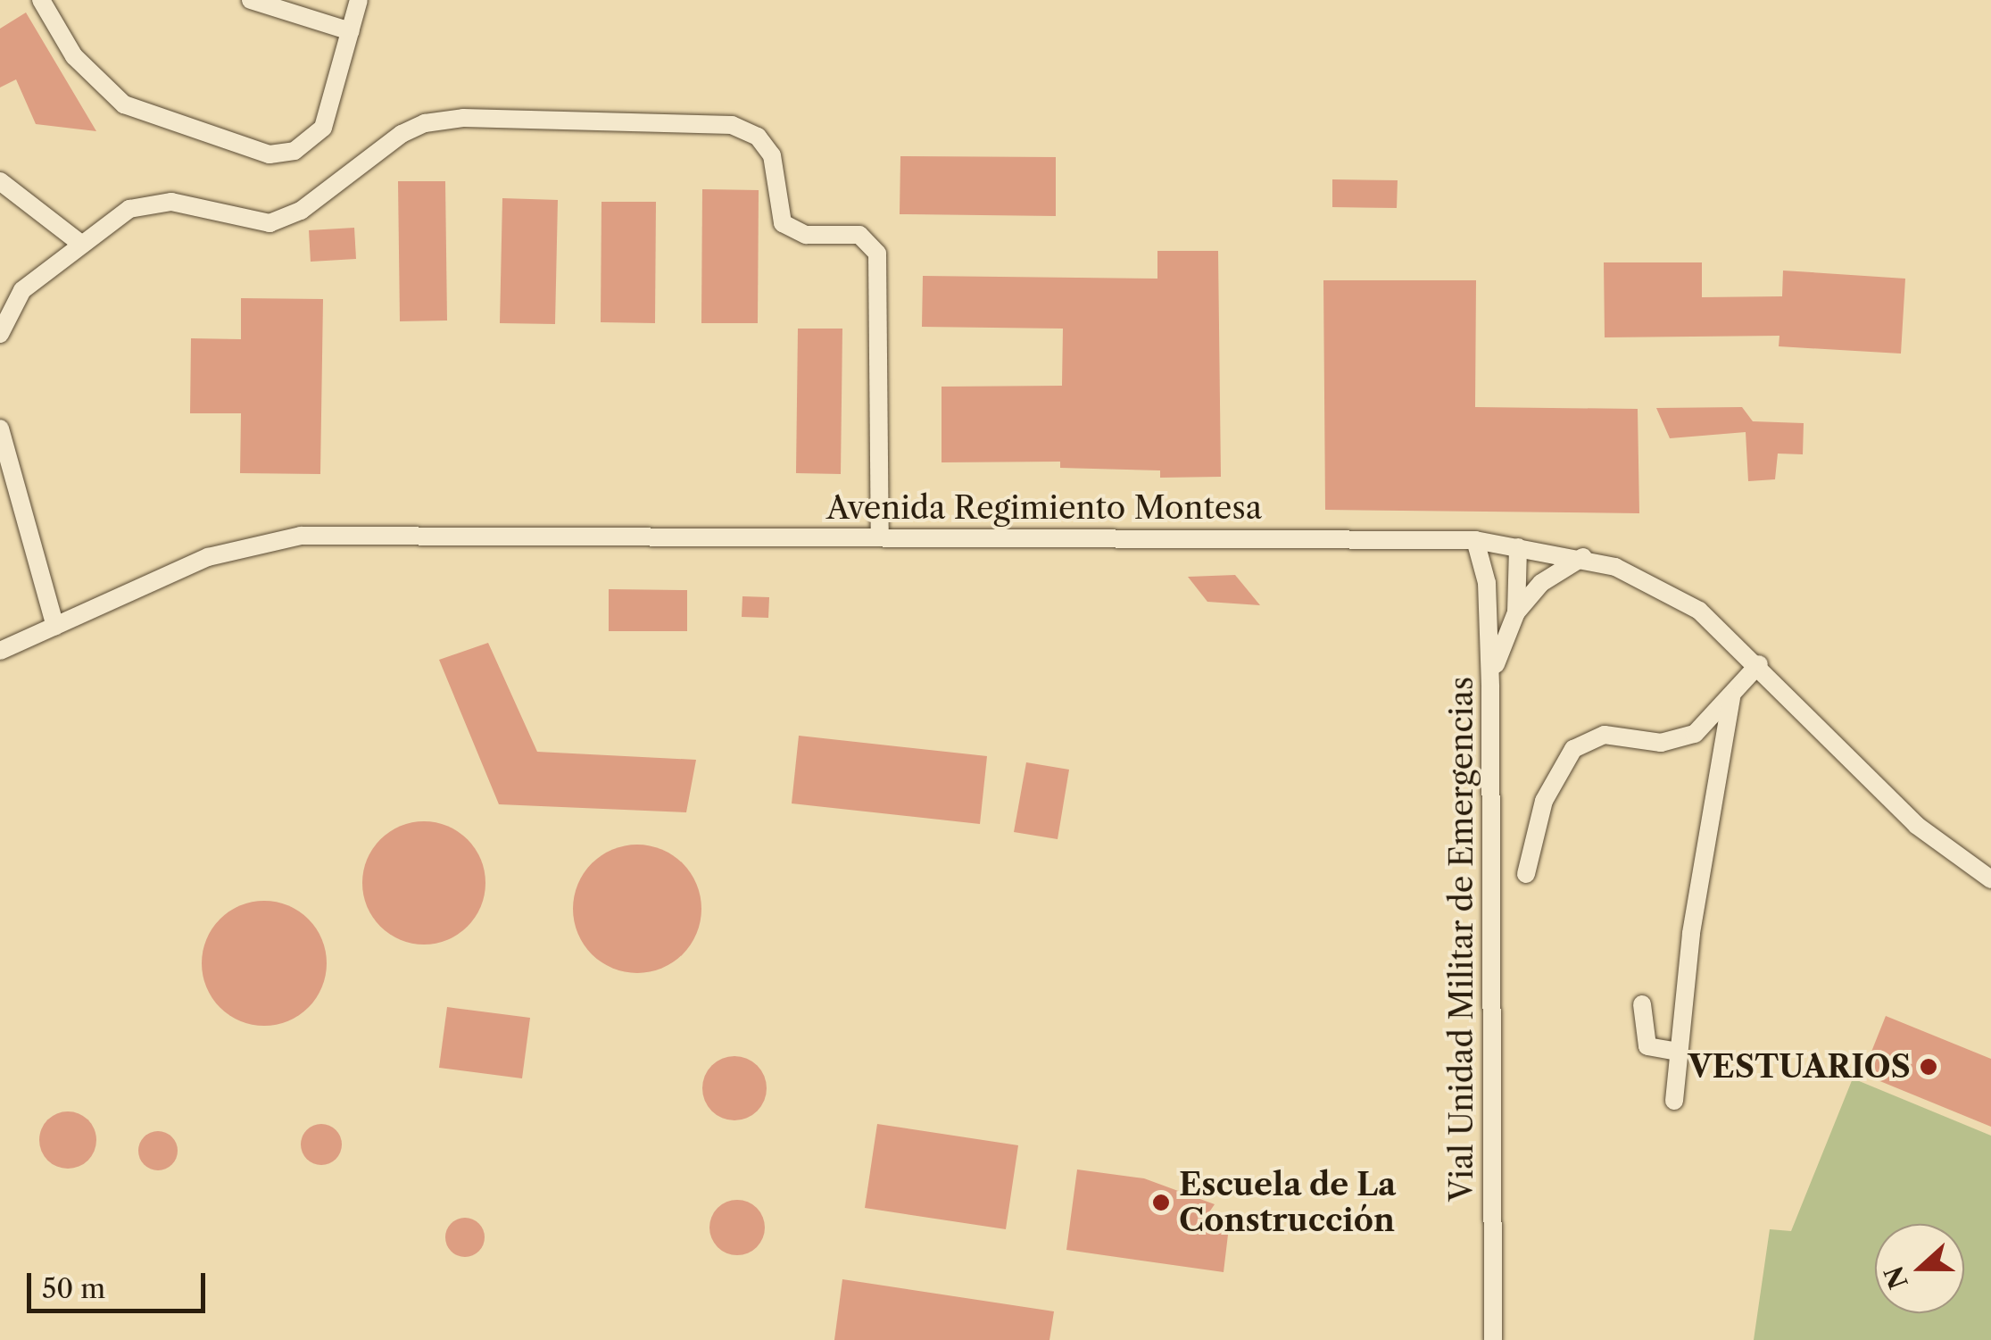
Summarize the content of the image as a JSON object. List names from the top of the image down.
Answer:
{
  "streets": {
    "street": ["Avenida Regimiento Montesa", "Vial Unidad Militar de Emergencias"]
  },
  "crossings": [
    ["Avenida Regimiento Montesa", "Vial Unidad Militar de Emergencias"]
  ],
  "places": ["VESTUARIOS", "Escuela de La Construcción"],
  "scale_bar": "50 m",
  "north": "left"
}
